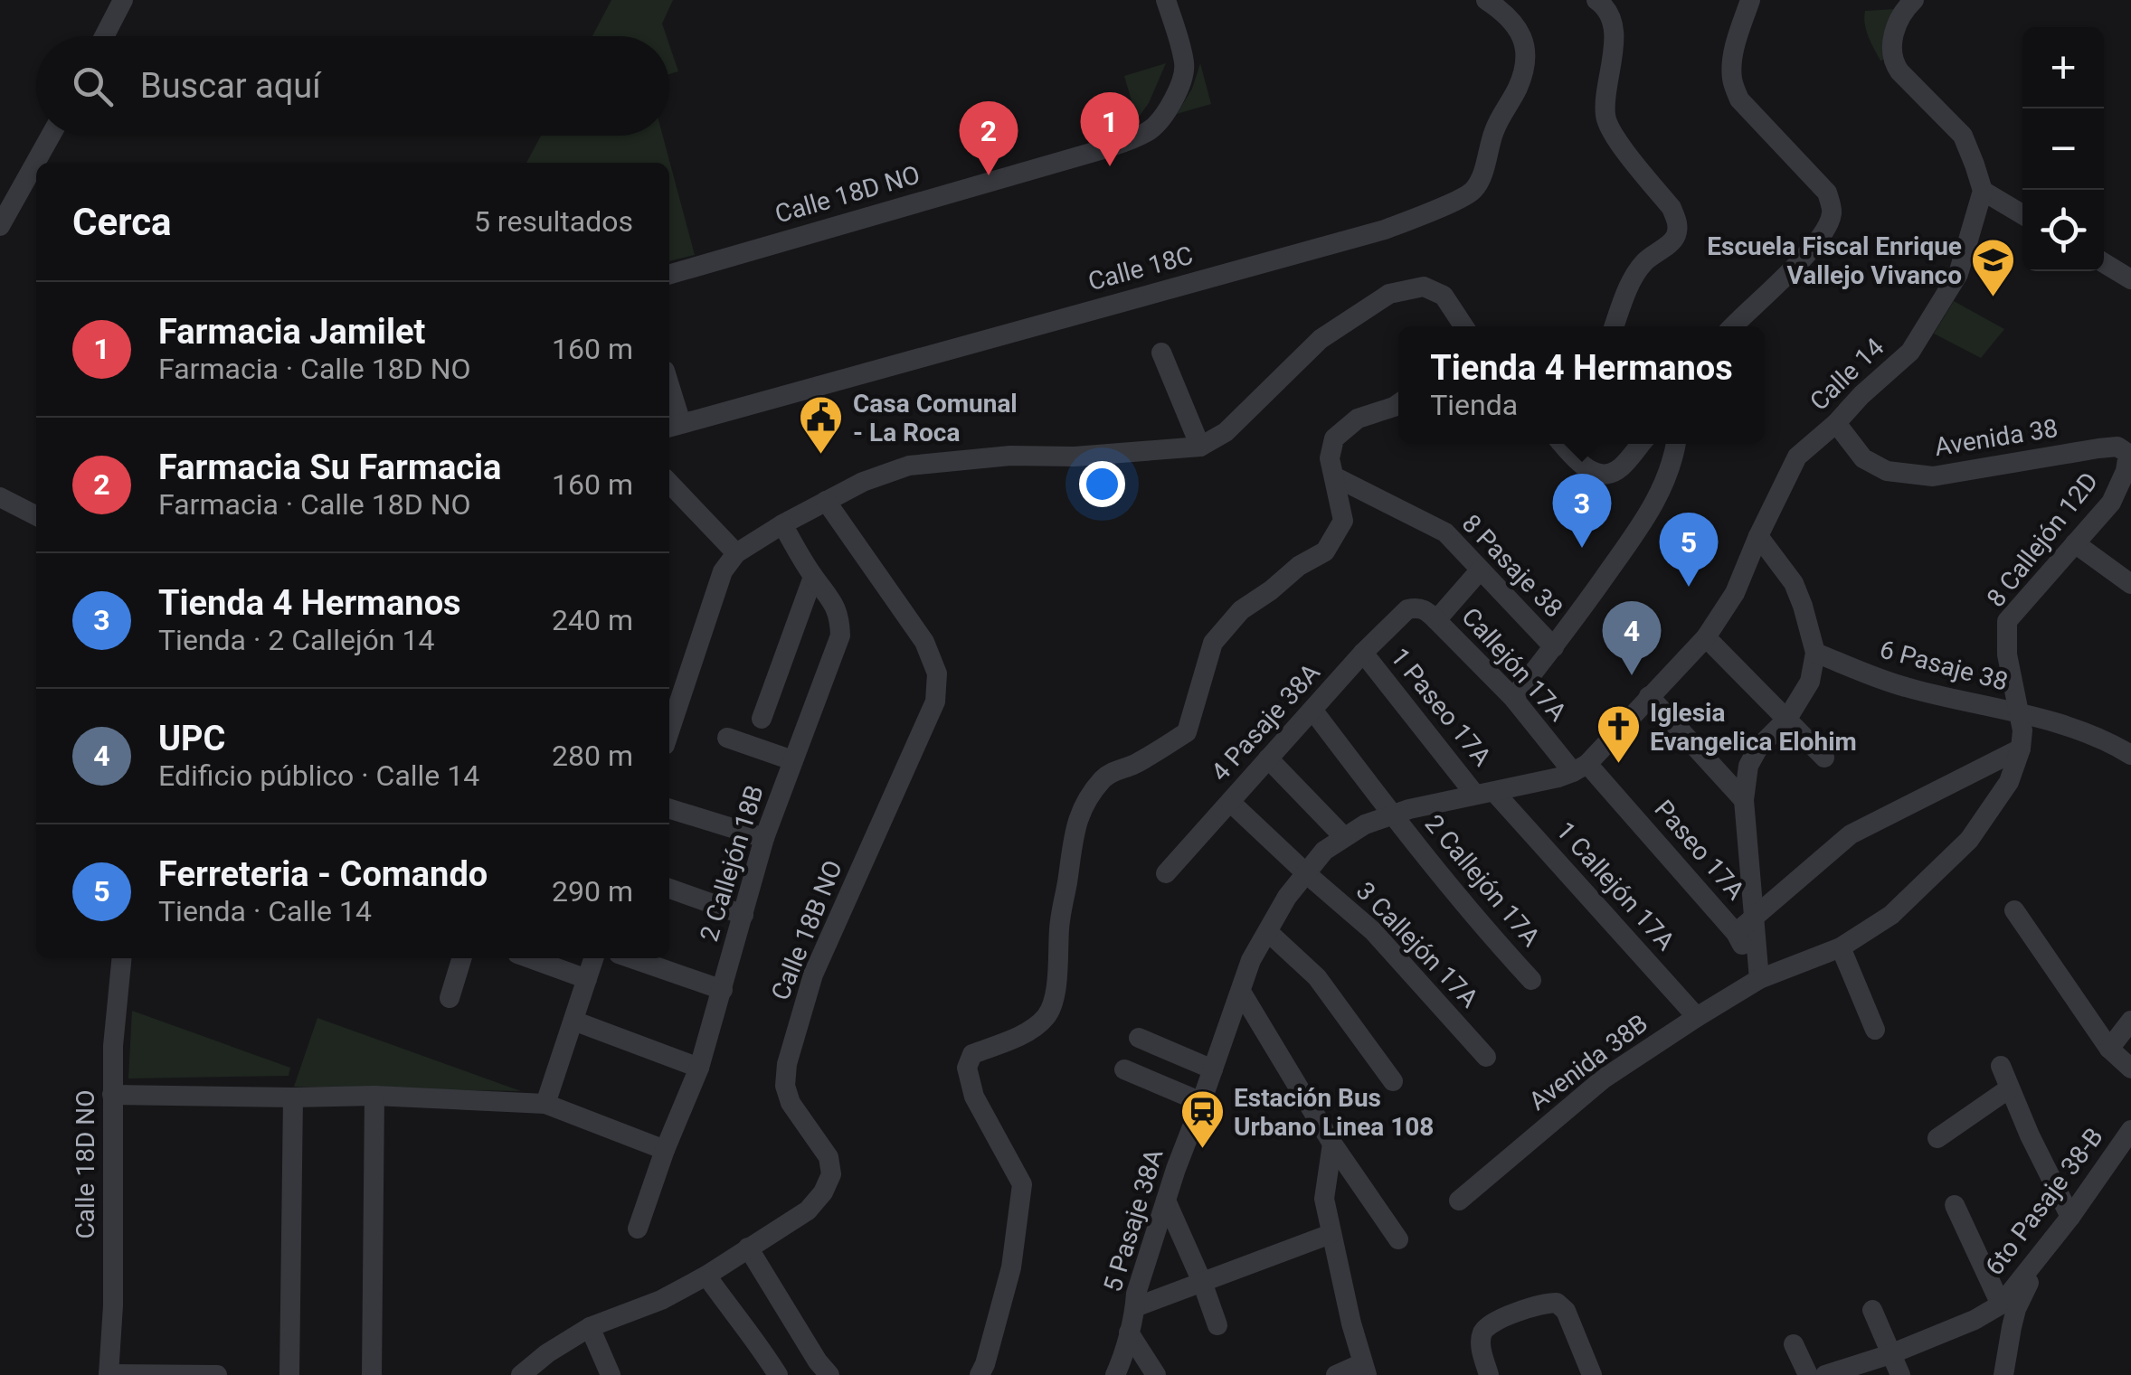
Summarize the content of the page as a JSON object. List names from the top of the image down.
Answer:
{
  "streets": {
    "street": [
      "Calle 18D NO",
      "Calle 18C",
      "Calle 14",
      "Avenida 38",
      "8 Callejón 12D",
      "8 Pasaje 38",
      "Callejón 17A",
      "6 Pasaje 38",
      "1 Paseo 17A",
      "4 Pasaje 38A",
      "Paseo 17A",
      "2 Callejón 18B",
      "2 Callejón 17A",
      "1 Callejón 17A",
      "Calle 18B NO",
      "3 Callejón 17A",
      "Avenida 38B",
      "6to Pasaje 38-B",
      "5 Pasaje 38A"
    ]
  },
  "crossings": [
    ["Calle 14", "Avenida 38"],
    ["Calle 14", "Callejón 17A"],
    ["Calle 14", "Paseo 17A"],
    ["Calle 14", "5 Pasaje 38A"],
    ["Avenida 38", "8 Callejón 12D"],
    ["8 Callejón 12D", "6 Pasaje 38"],
    ["8 Callejón 12D", "Avenida 38B"],
    ["Callejón 17A", "4 Pasaje 38A"],
    ["Callejón 17A", "Paseo 17A"],
    ["Callejón 17A", "5 Pasaje 38A"],
    ["1 Paseo 17A", "4 Pasaje 38A"],
    ["1 Paseo 17A", "1 Callejón 17A"],
    ["1 Paseo 17A", "5 Pasaje 38A"],
    ["4 Pasaje 38A", "2 Callejón 17A"],
    ["4 Pasaje 38A", "3 Callejón 17A"],
    ["Paseo 17A", "Avenida 38B"],
    ["Paseo 17A", "5 Pasaje 38A"],
    ["2 Callejón 17A", "5 Pasaje 38A"],
    ["1 Callejón 17A", "Avenida 38B"],
    ["1 Callejón 17A", "5 Pasaje 38A"],
    ["3 Callejón 17A", "5 Pasaje 38A"]
  ],
  "places": {
    "school or university": ["Escuela Fiscal Enrique Vallejo Vivanco"],
    "public building": ["Casa Comunal - La Roca"],
    "church": ["Iglesia Evangelica Elohim"],
    "station": ["Estación Bus Urbano Linea 108"]
  },
  "page": {
    "map_buttons": ["+", "−"],
    "search": "Buscar aquí",
    "pins": [
      "1",
      "2",
      "3",
      "5",
      "4"
    ],
    "heading": ["Cerca", "5 resultados"],
    "list": [
      {
        "mark": "1",
        "name": "Farmacia Jamilet",
        "note": "Farmacia · Calle 18D NO",
        "value": "160 m"
      },
      {
        "mark": "2",
        "name": "Farmacia Su Farmacia",
        "note": "Farmacia · Calle 18D NO",
        "value": "160 m"
      },
      {
        "mark": "3",
        "name": "Tienda 4 Hermanos",
        "note": "Tienda · 2 Callejón 14",
        "value": "240 m"
      },
      {
        "mark": "4",
        "name": "UPC",
        "note": "Edificio público · Calle 14",
        "value": "280 m"
      },
      {
        "mark": "5",
        "name": "Ferreteria - Comando",
        "note": "Tienda · Calle 14",
        "value": "290 m"
      }
    ],
    "popup": ["Tienda 4 Hermanos", "Tienda"]
  }
}
